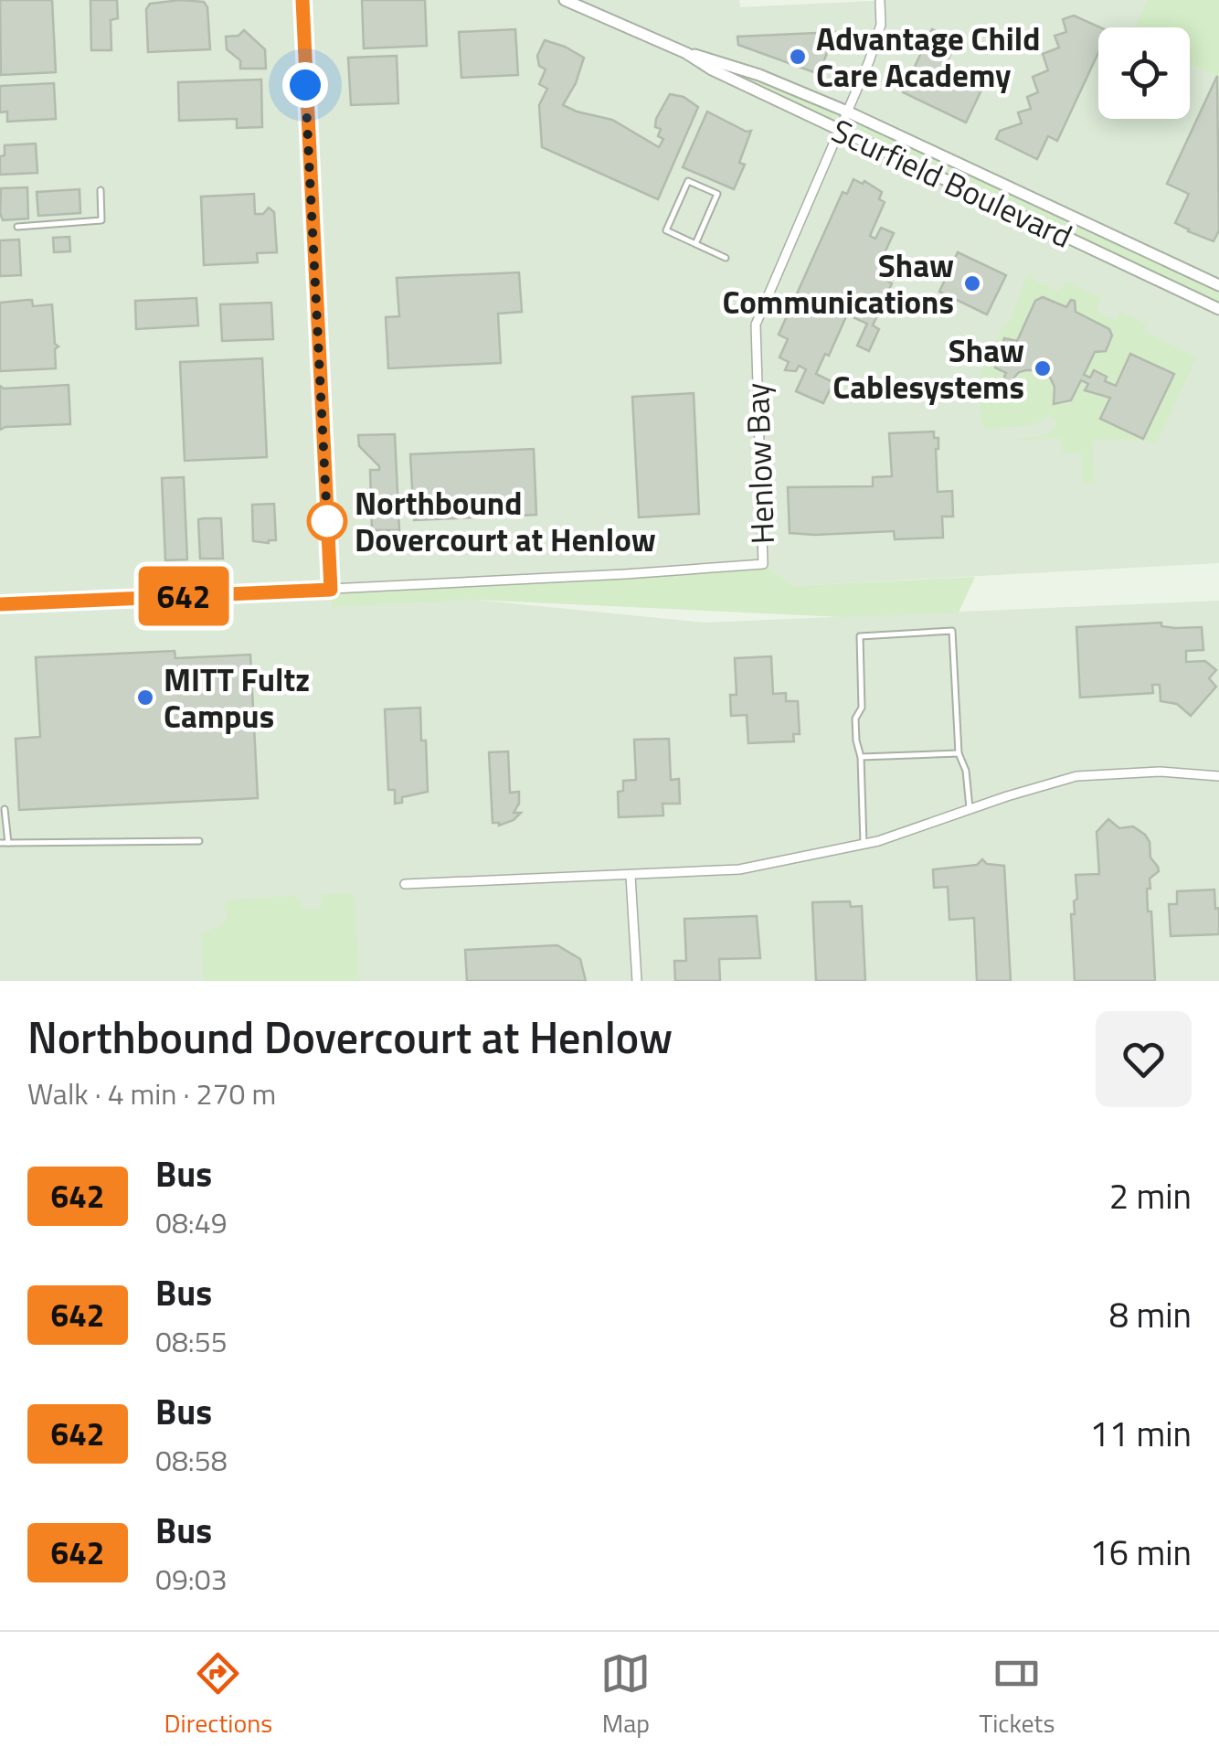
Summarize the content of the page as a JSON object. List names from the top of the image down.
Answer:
{
  "streets": {
    "street": ["Scurfield Boulevard", "Henlow Bay"]
  },
  "crossings": [
    ["Scurfield Boulevard", "Henlow Bay"]
  ],
  "places": [
    "Advantage Child Care Academy",
    "Shaw Communications",
    "Shaw Cablesystems",
    "Northbound Dovercourt at Henlow",
    "MITT Fultz Campus"
  ],
  "lines": ["bus line 642"],
  "page": {
    "on_map": "642",
    "heading": ["Northbound Dovercourt at Henlow", "Walk · 4 min · 270 m"],
    "list": [
      {
        "mark": "642",
        "name": "Bus",
        "note": "08:49",
        "value": "2 min"
      },
      {
        "mark": "642",
        "name": "Bus",
        "note": "08:55",
        "value": "8 min"
      },
      {
        "mark": "642",
        "name": "Bus",
        "note": "08:58",
        "value": "11 min"
      },
      {
        "mark": "642",
        "name": "Bus",
        "note": "09:03",
        "value": "16 min"
      }
    ],
    "tabs": ["Directions", "Map", "Tickets"]
  }
}
